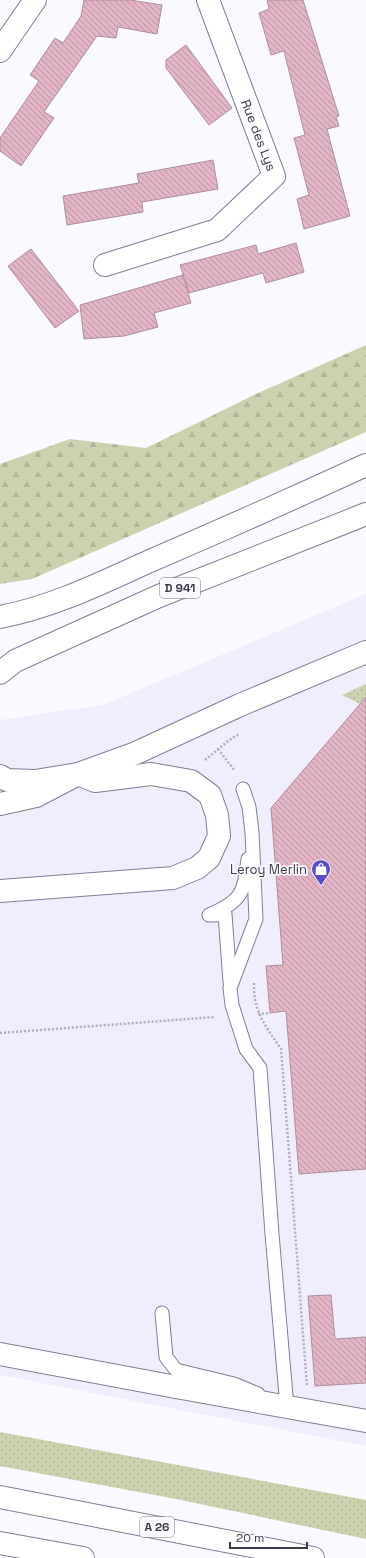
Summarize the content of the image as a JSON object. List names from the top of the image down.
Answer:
{
  "streets": {
    "main road": ["Rue des Lys", "D 941", "A 26"]
  },
  "places": {
    "shop": ["Leroy Merlin"]
  },
  "scale_bar": "20 m"
}
